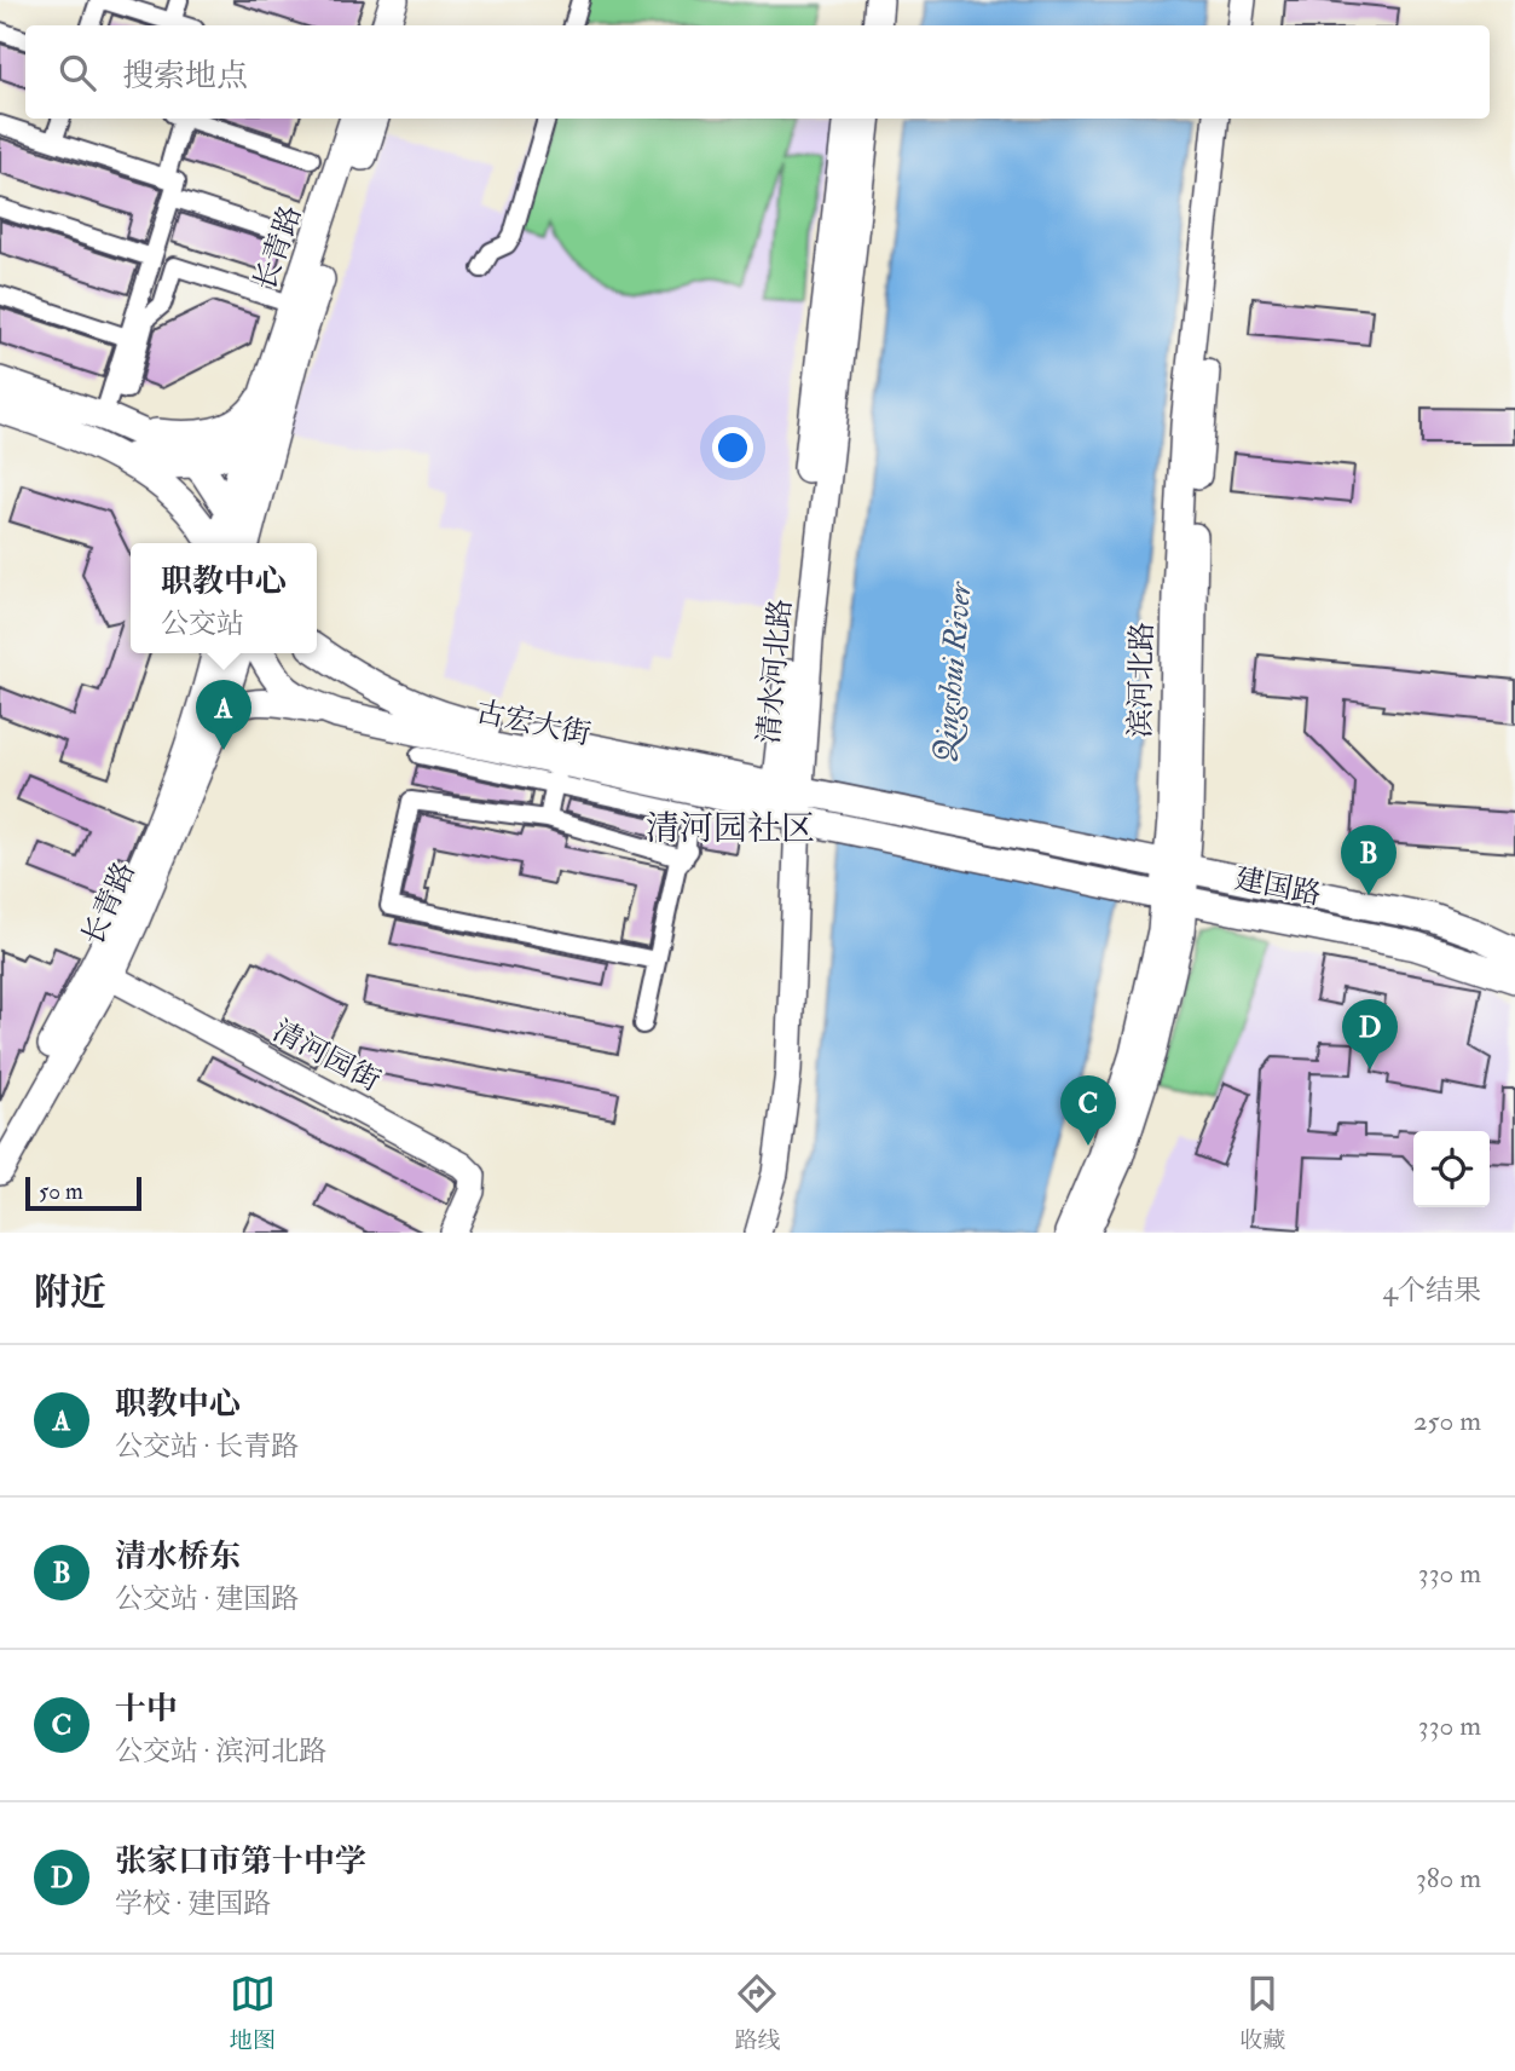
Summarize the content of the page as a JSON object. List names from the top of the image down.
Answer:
{
  "streets": {
    "main road": [
      "长青路",
      "清水河北路",
      "滨河北路",
      "古宏大街",
      "建国路",
      "清河园街"
    ]
  },
  "crossings": [
    ["长青路", "清河园街"],
    ["清水河北路", "古宏大街"],
    ["清水河北路", "建国路"],
    ["滨河北路", "建国路"],
    ["古宏大街", "建国路"]
  ],
  "districts": ["清河园社区"],
  "water": ["Qingshui River"],
  "scale_bar": "50 m",
  "page": {
    "search": "搜索地点",
    "popup": ["职教中心", "公交站"],
    "pins": [
      "A",
      "B",
      "D",
      "C"
    ],
    "scale": "50 m",
    "heading": ["附近", "4个结果"],
    "list": [
      {
        "mark": "A",
        "name": "职教中心",
        "note": "公交站 · 长青路",
        "value": "250 m"
      },
      {
        "mark": "B",
        "name": "清水桥东",
        "note": "公交站 · 建国路",
        "value": "330 m"
      },
      {
        "mark": "C",
        "name": "十中",
        "note": "公交站 · 滨河北路",
        "value": "330 m"
      },
      {
        "mark": "D",
        "name": "张家口市第十中学",
        "note": "学校 · 建国路",
        "value": "380 m"
      }
    ],
    "nav": ["地图", "路线", "收藏"]
  }
}
